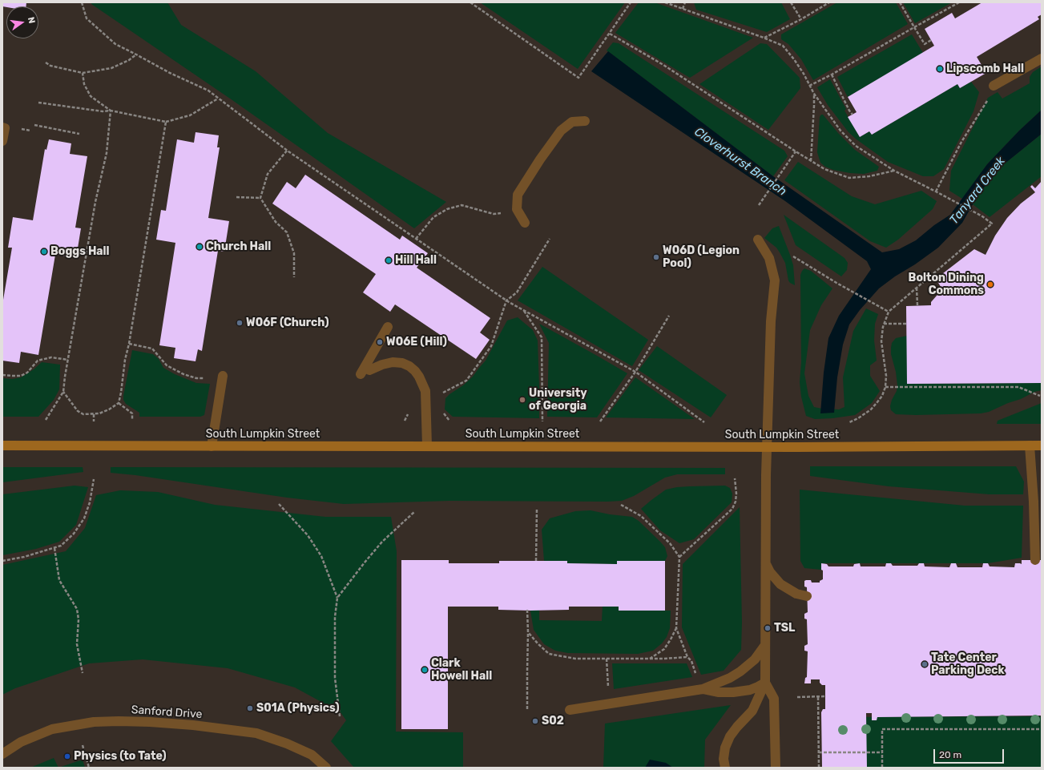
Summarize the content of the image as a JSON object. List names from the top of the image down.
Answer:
{
  "streets": {
    "main road": ["South Lumpkin Street"],
    "street": ["Sanford Drive"]
  },
  "water": ["Cloverhurst Branch", "Tanyard Creek"],
  "places": [
    "Lipscomb Hall",
    "Church Hall",
    "Boggs Hall",
    "W06D (Legion Pool)",
    "Hill Hall",
    "Bolton Dining Commons",
    "W06F (Church)",
    "W06E (Hill)",
    "University of Georgia",
    "TSL",
    "Tate Center Parking Deck",
    "Clark Howell Hall",
    "S01A (Physics)",
    "S02",
    "Physics (to Tate)"
  ],
  "scale_bar": "20 m",
  "north": "right"
}
